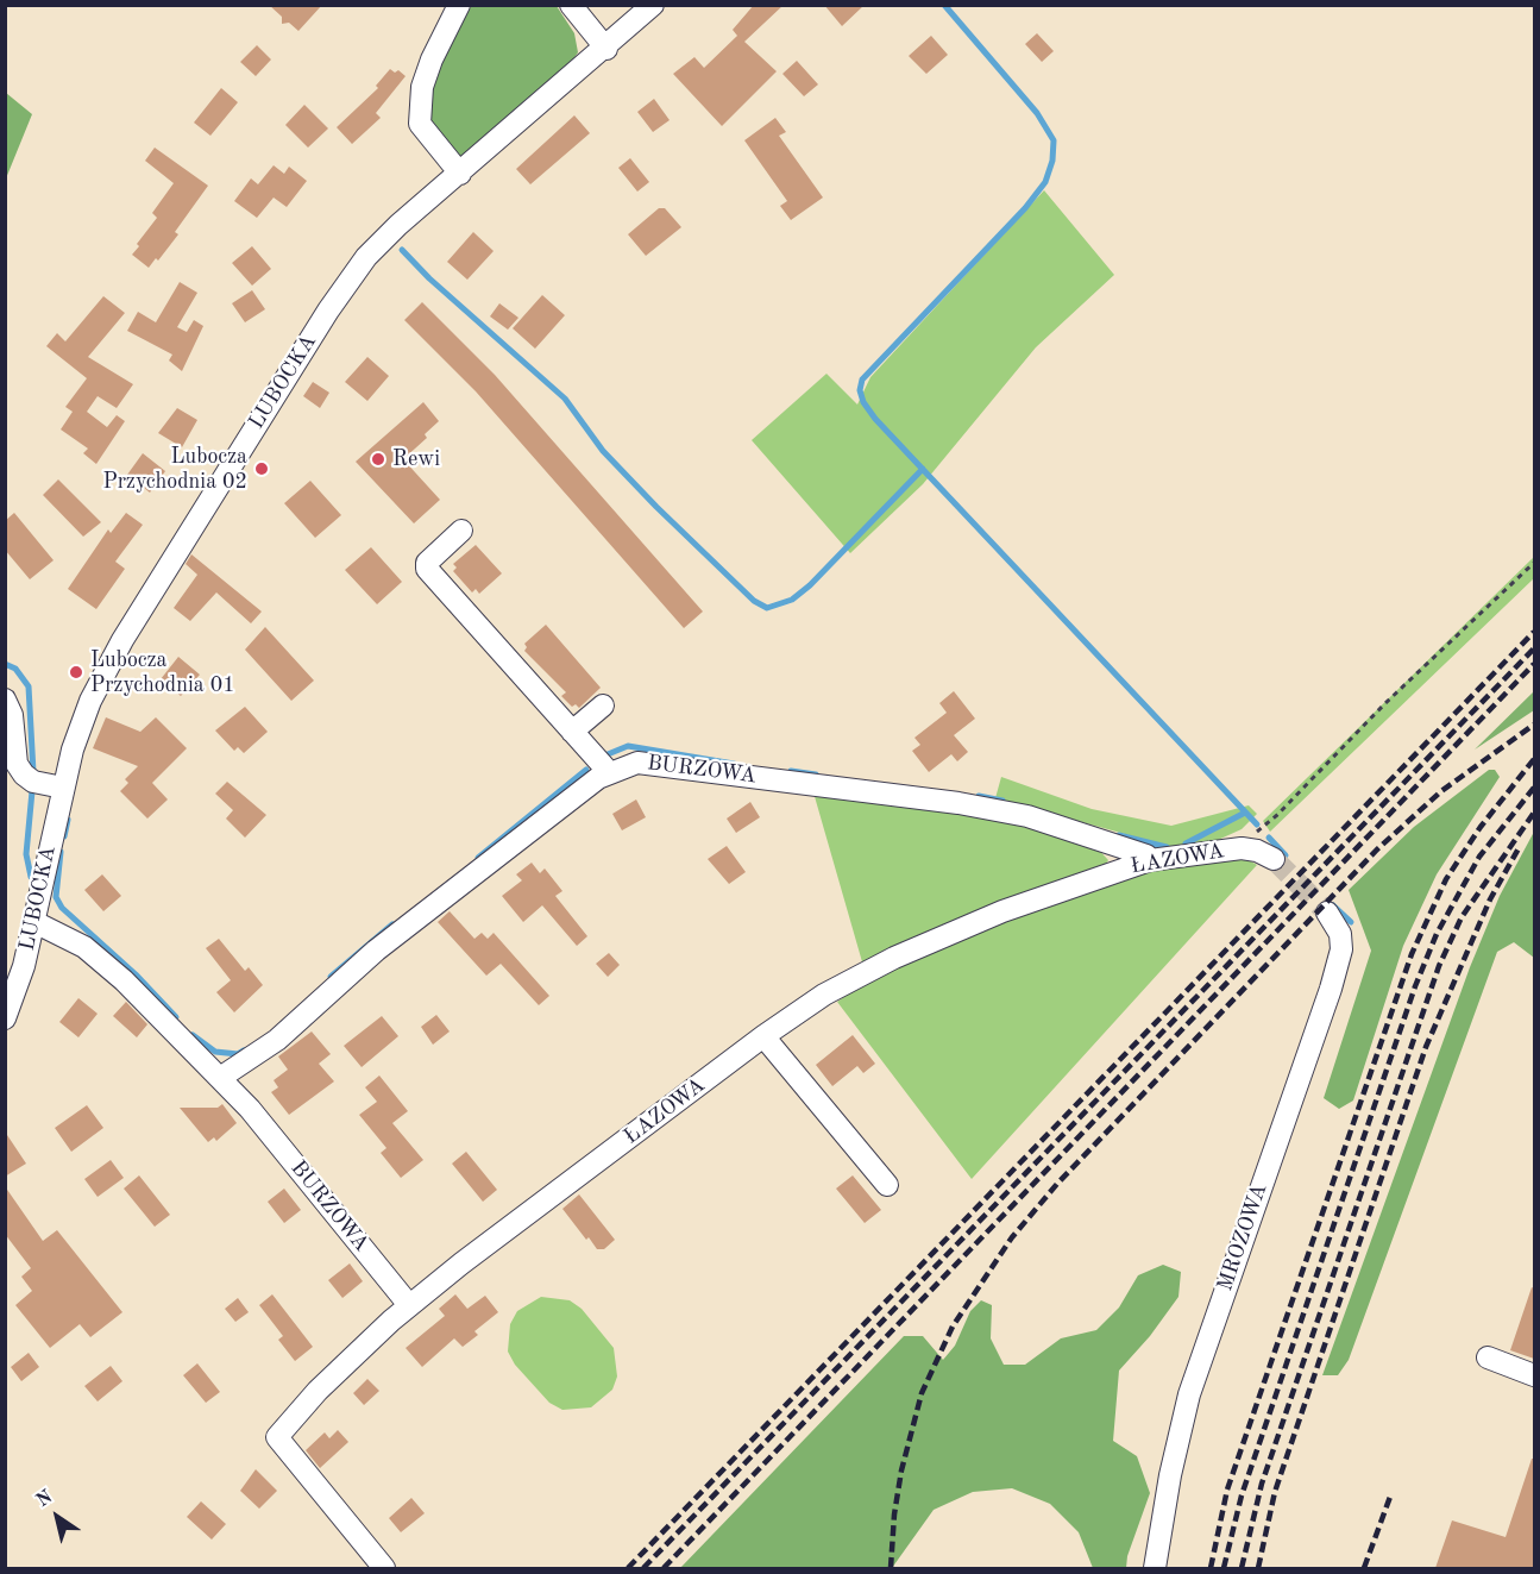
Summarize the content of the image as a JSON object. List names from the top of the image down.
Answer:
{
  "streets": {
    "street": [
      "LUBOCKA",
      "BURZOWA",
      "ŁAZOWA",
      "MROZOWA"
    ]
  },
  "crossings": [
    ["LUBOCKA", "BURZOWA"],
    ["BURZOWA", "ŁAZOWA"]
  ],
  "places": ["Rewi", "Lubocza Przychodnia 02", "Lubocza Przychodnia 01"],
  "north": "top left"
}
